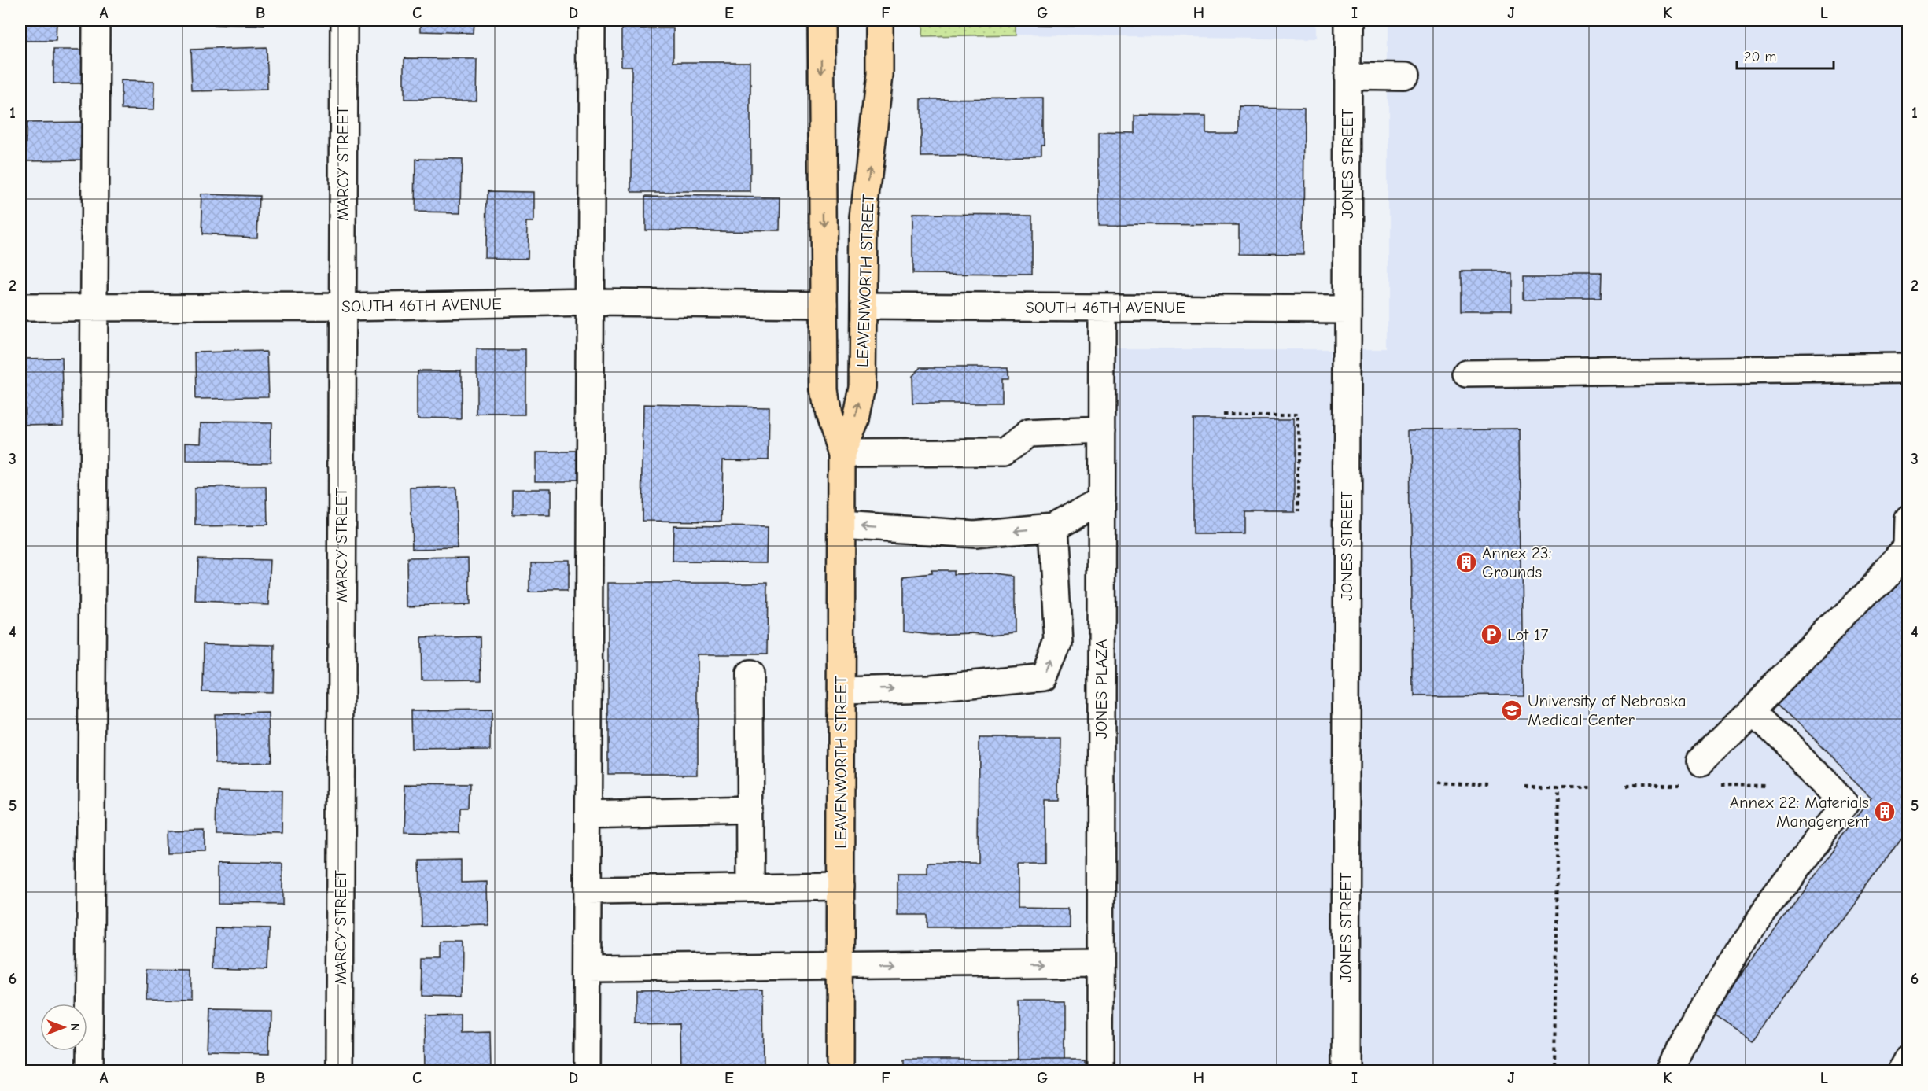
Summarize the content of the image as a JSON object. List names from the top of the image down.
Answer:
{
  "streets": {
    "main road": ["LEAVENWORTH STREET"],
    "street": [
      "MARCY STREET",
      "JONES STREET",
      "SOUTH 46TH AVENUE",
      "JONES PLAZA"
    ]
  },
  "crossings": [
    ["MARCY STREET", "SOUTH 46TH AVENUE"],
    ["JONES STREET", "SOUTH 46TH AVENUE"],
    ["LEAVENWORTH STREET", "SOUTH 46TH AVENUE"],
    ["SOUTH 46TH AVENUE", "JONES PLAZA"]
  ],
  "places": {
    "building": ["Annex 23: Grounds", "Annex 22: Materials Management"],
    "parking": ["Lot 17"],
    "school or university": ["University of Nebraska Medical Center"]
  },
  "scale_bar": "20 m",
  "north": "right",
  "grid": {
    "columns": [
      "A",
      "B",
      "C",
      "D",
      "E",
      "F",
      "G",
      "H",
      "I",
      "J",
      "K",
      "L"
    ],
    "rows": [
      "1",
      "2",
      "3",
      "4",
      "5",
      "6"
    ]
  }
}
